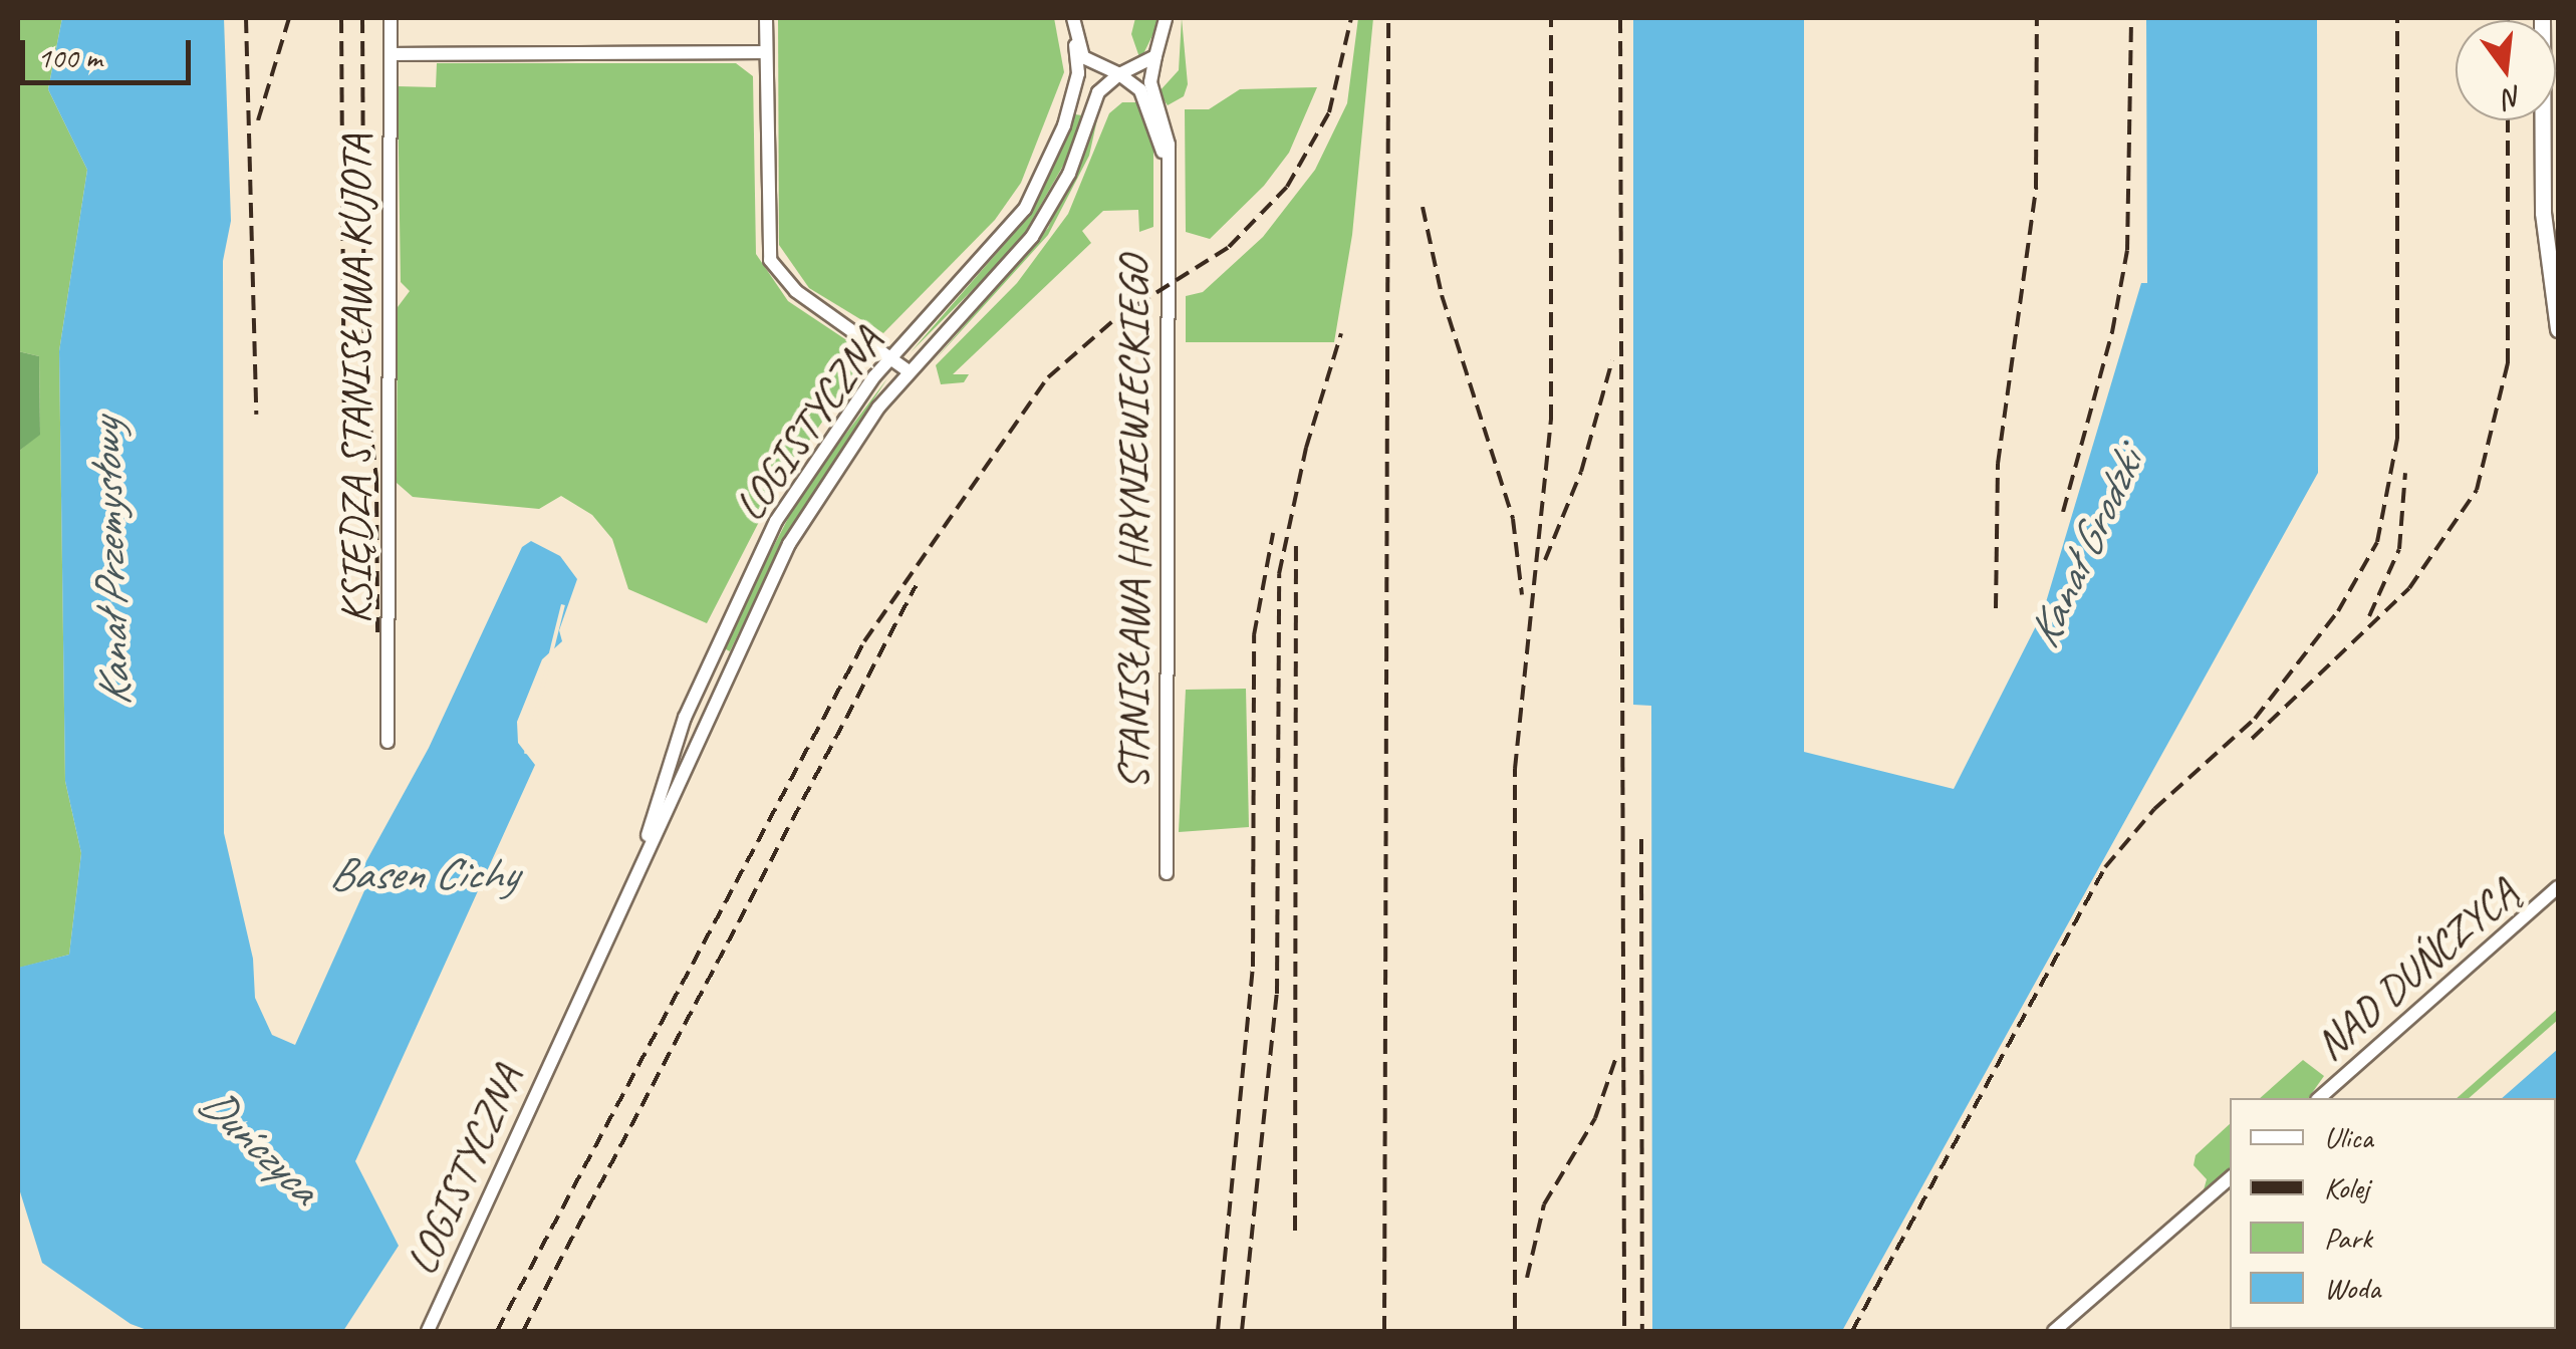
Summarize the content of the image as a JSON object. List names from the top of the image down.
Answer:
{
  "streets": {
    "street": [
      "KSIĘDZA STANISŁAWA KUJOTA",
      "LOGISTYCZNA",
      "STANISŁAWA HRYNIEWIECKIEGO",
      "NAD DUŃCZYCĄ"
    ]
  },
  "crossings": [
    ["LOGISTYCZNA", "STANISŁAWA HRYNIEWIECKIEGO"]
  ],
  "water": [
    "Kanał Grodzki",
    "Kanał Przemysłowy",
    "Basen Cichy",
    "Duńczyca"
  ],
  "legend": [
    "Ulica",
    "Kolej",
    "Park",
    "Woda"
  ],
  "scale_bar": "100 m",
  "north": "bottom"
}
